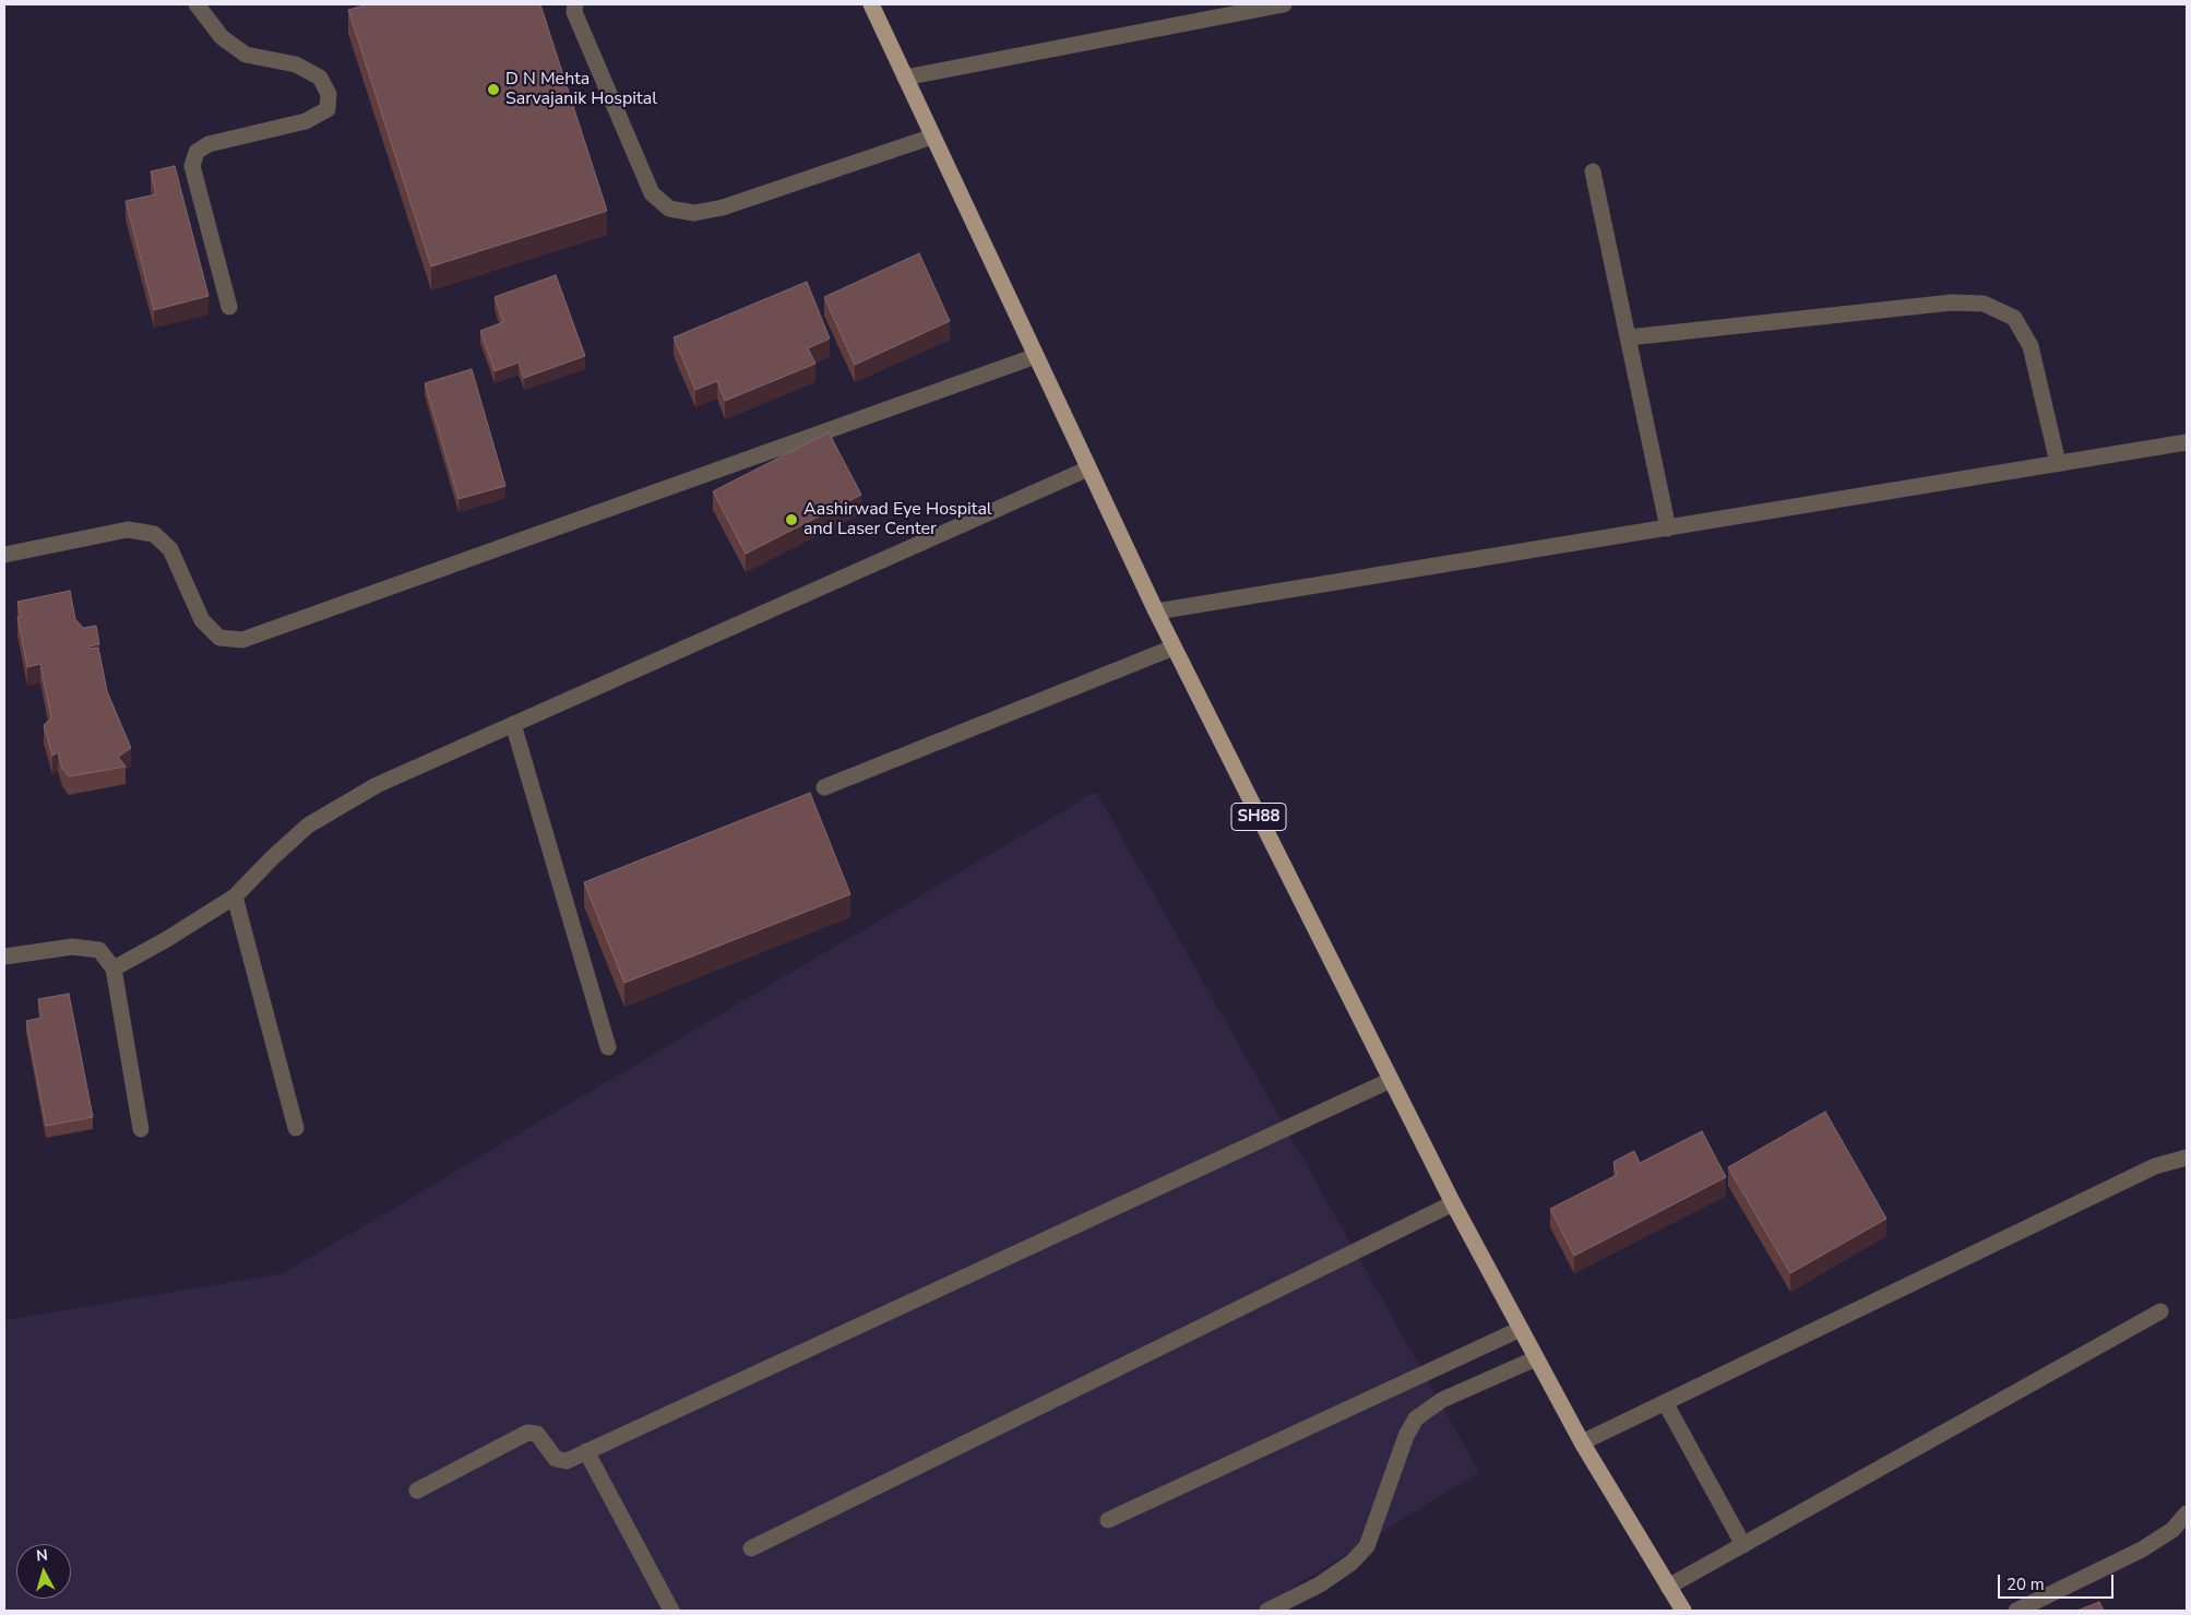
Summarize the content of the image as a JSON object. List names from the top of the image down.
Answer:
{
  "streets": {
    "main road": ["SH88"]
  },
  "places": ["D N Mehta Sarvajanik Hospital", "Aashirwad Eye Hospital and Laser Center"],
  "scale_bar": "20 m",
  "north": "top"
}
